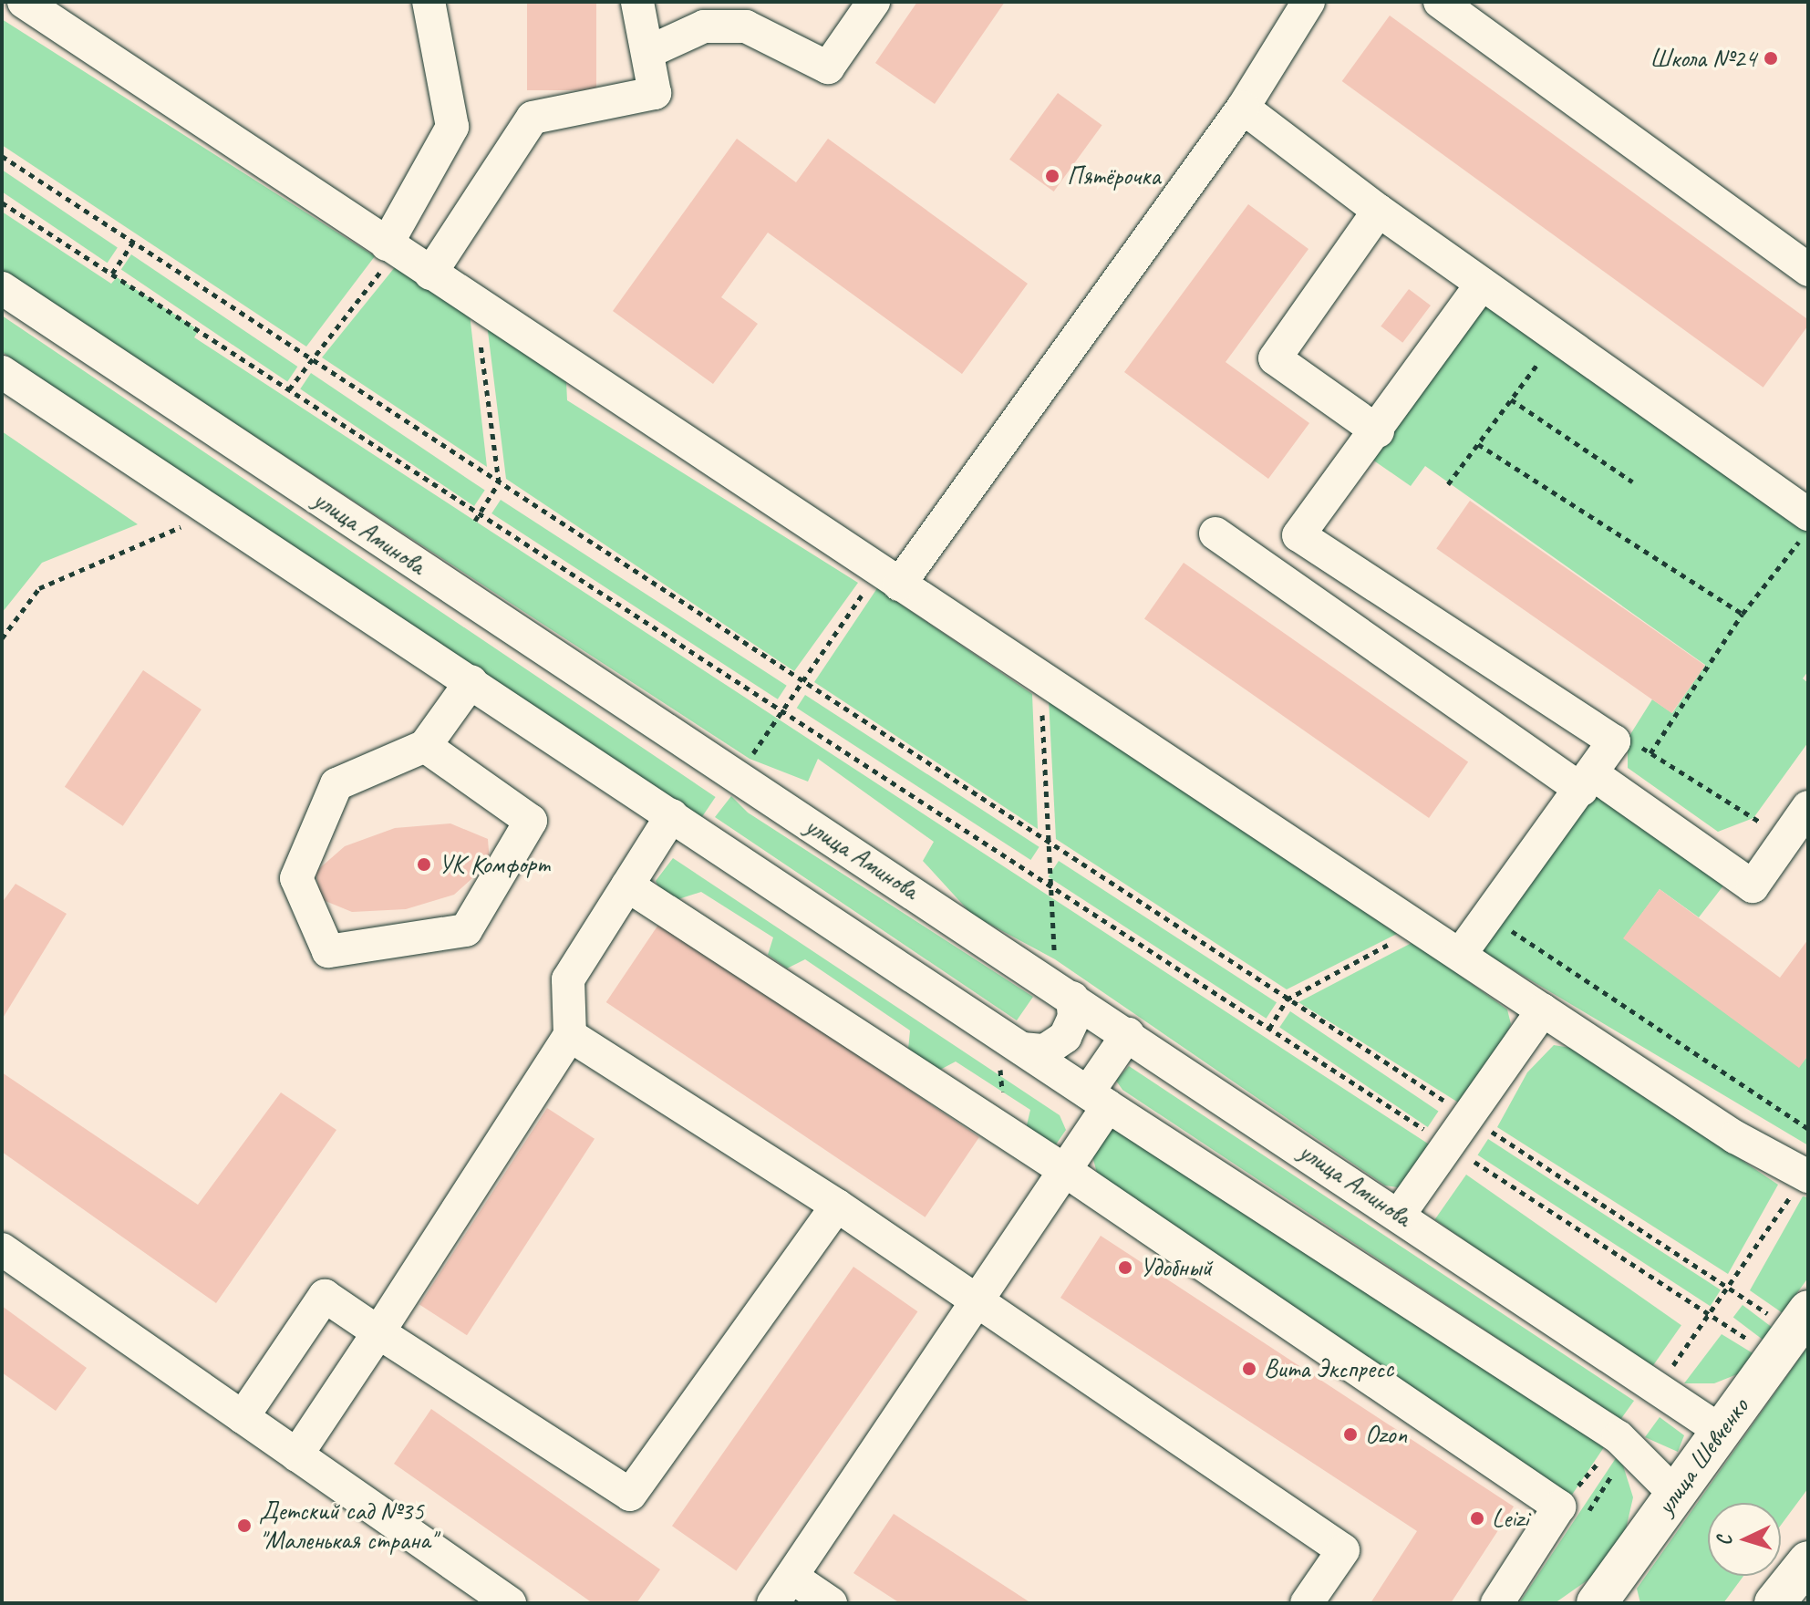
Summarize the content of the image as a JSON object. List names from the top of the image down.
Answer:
{
  "streets": {
    "main road": ["улица Шевченко"],
    "street": ["улица Аминова"]
  },
  "crossings": [
    ["улица Аминова", "улица Шевченко"]
  ],
  "places": [
    "Школа №24",
    "Пятёрочка",
    "УК Комфорт",
    "Удобный",
    "Вита Экспресс",
    "Ozon",
    "Leizi",
    "Детский сад №35 \"Маленькая страна\""
  ],
  "north": "left"
}
